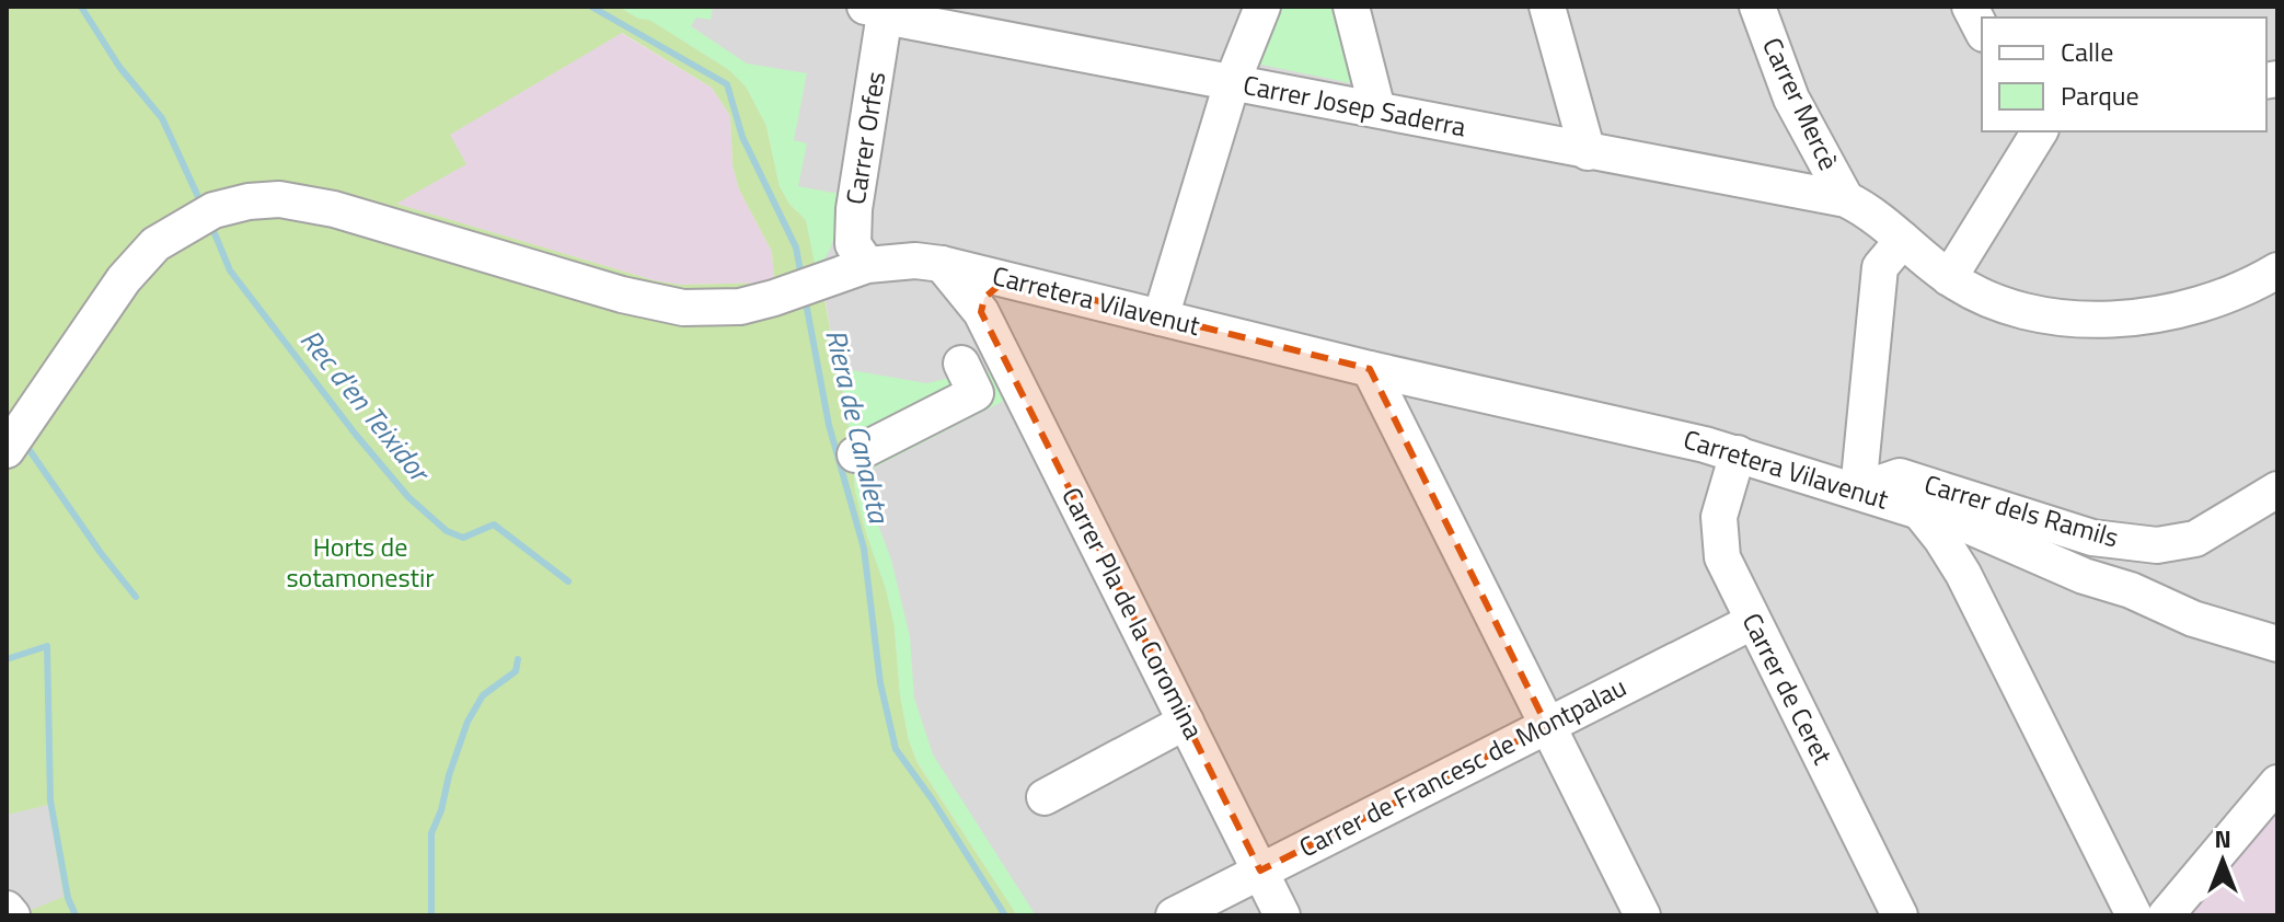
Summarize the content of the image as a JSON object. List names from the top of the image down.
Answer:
{
  "streets": {
    "street": [
      "Carrer Mercè",
      "Carrer Josep Saderra",
      "Carrer Orfes",
      "Carretera Vilavenut",
      "Carrer dels Ramils",
      "Carrer Pla de la Coromina",
      "Carrer de Ceret",
      "Carrer de Francesc de Montpalau"
    ]
  },
  "crossings": [
    ["Carrer Mercè", "Carrer Josep Saderra"],
    ["Carrer Josep Saderra", "Carrer Orfes"],
    ["Carrer Orfes", "Carretera Vilavenut"],
    ["Carretera Vilavenut", "Carrer dels Ramils"],
    ["Carretera Vilavenut", "Carrer Pla de la Coromina"],
    ["Carretera Vilavenut", "Carrer de Ceret"],
    ["Carrer Pla de la Coromina", "Carrer de Francesc de Montpalau"],
    ["Carrer de Ceret", "Carrer de Francesc de Montpalau"]
  ],
  "water": ["Rec d'en Teixidor", "Riera de Canaleta"],
  "parks": ["Horts de sotamonestir"],
  "legend": ["Calle", "Parque"],
  "north": "top"
}
